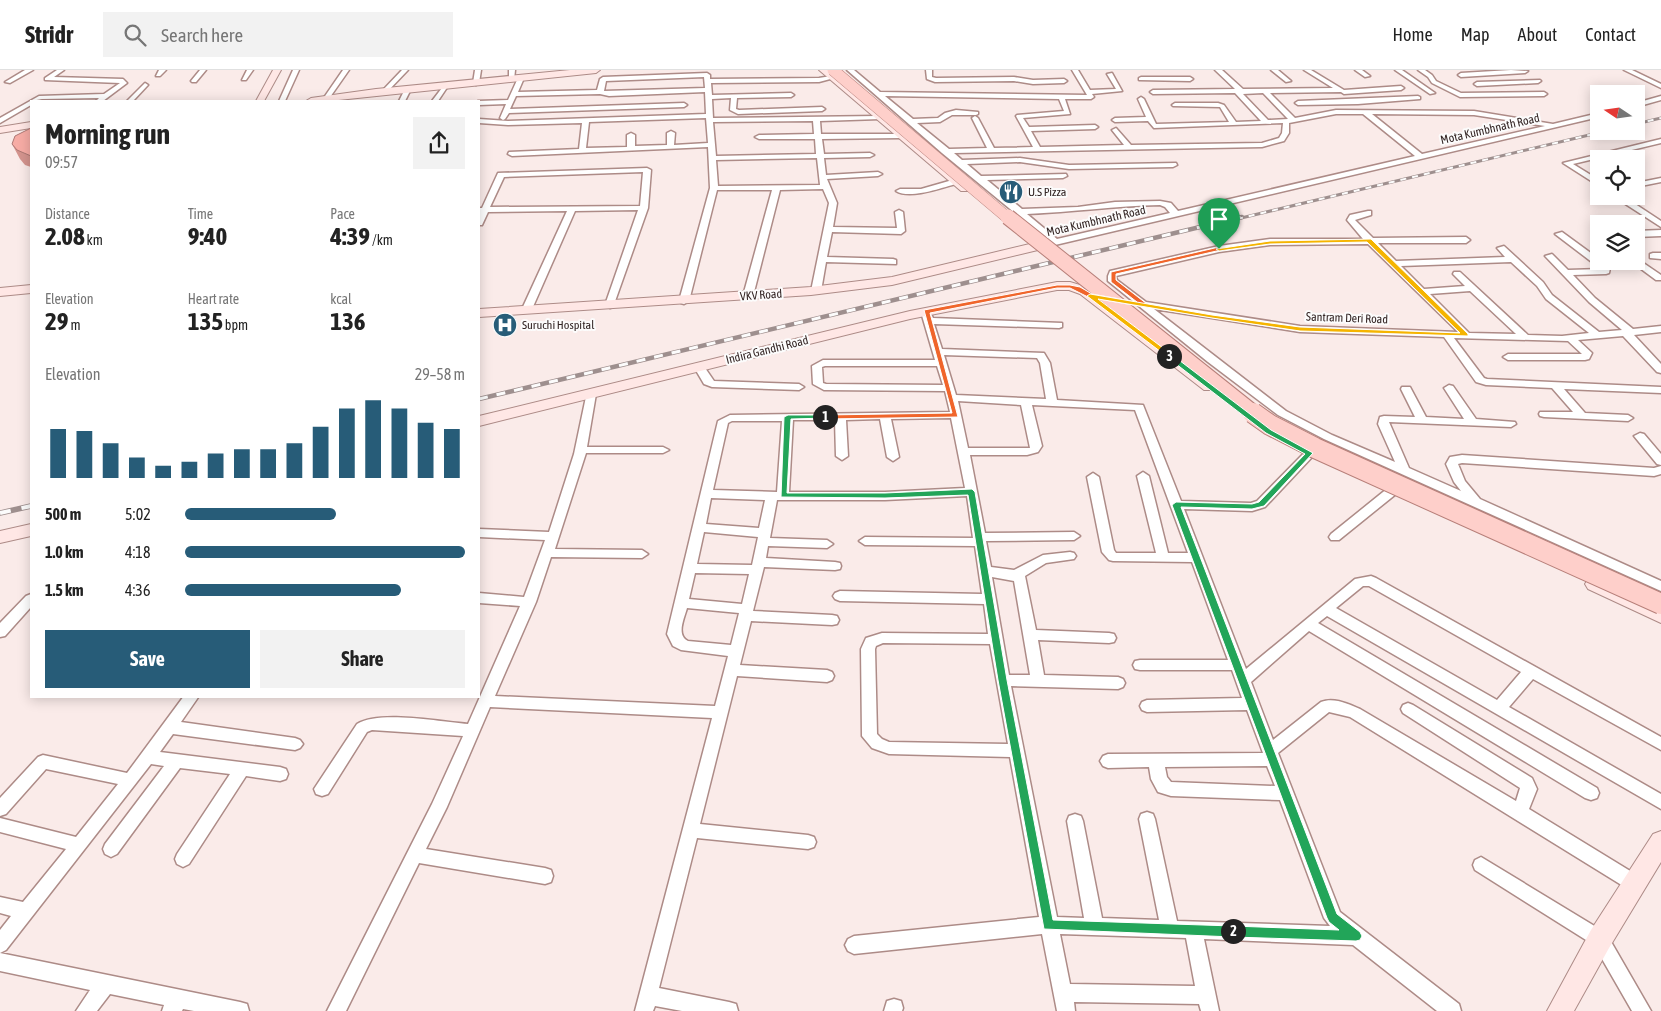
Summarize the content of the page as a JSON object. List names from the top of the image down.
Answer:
{
  "streets": {
    "main road": ["VKV Road", "Indira Gandhi Road"],
    "street": ["Mota Kumbhnath Road", "Santram Deri Road"]
  },
  "crossings": [
    ["Mota Kumbhnath Road", "VKV Road"],
    ["Santram Deri Road", "Indira Gandhi Road"]
  ],
  "places": {
    "restaurant": ["U.S Pizza"],
    "hospital": ["Suruchi Hospital"]
  },
  "north": "left",
  "page": {
    "header": "Stridr",
    "search": "Search here",
    "nav": [
      "Home",
      "Map",
      "About",
      "Contact"
    ],
    "heading": ["Morning run", "09:57"],
    "stats": [
      ["Distance", "2.08 km"],
      ["Time", "9:40"],
      ["Pace", "4:39 /km"],
      ["Elevation", "29 m"],
      ["Heart rate", "135 bpm"],
      ["kcal", "136"]
    ],
    "pins": ["3", "1", "2"],
    "chart": ["Elevation", "29–58 m"],
    "list": [
      {
        "name": "500 m",
        "note": "5:02"
      },
      {
        "name": "1.0 km",
        "note": "4:18"
      },
      {
        "name": "1.5 km",
        "note": "4:36"
      }
    ],
    "buttons": ["Save", "Share"]
  }
}
